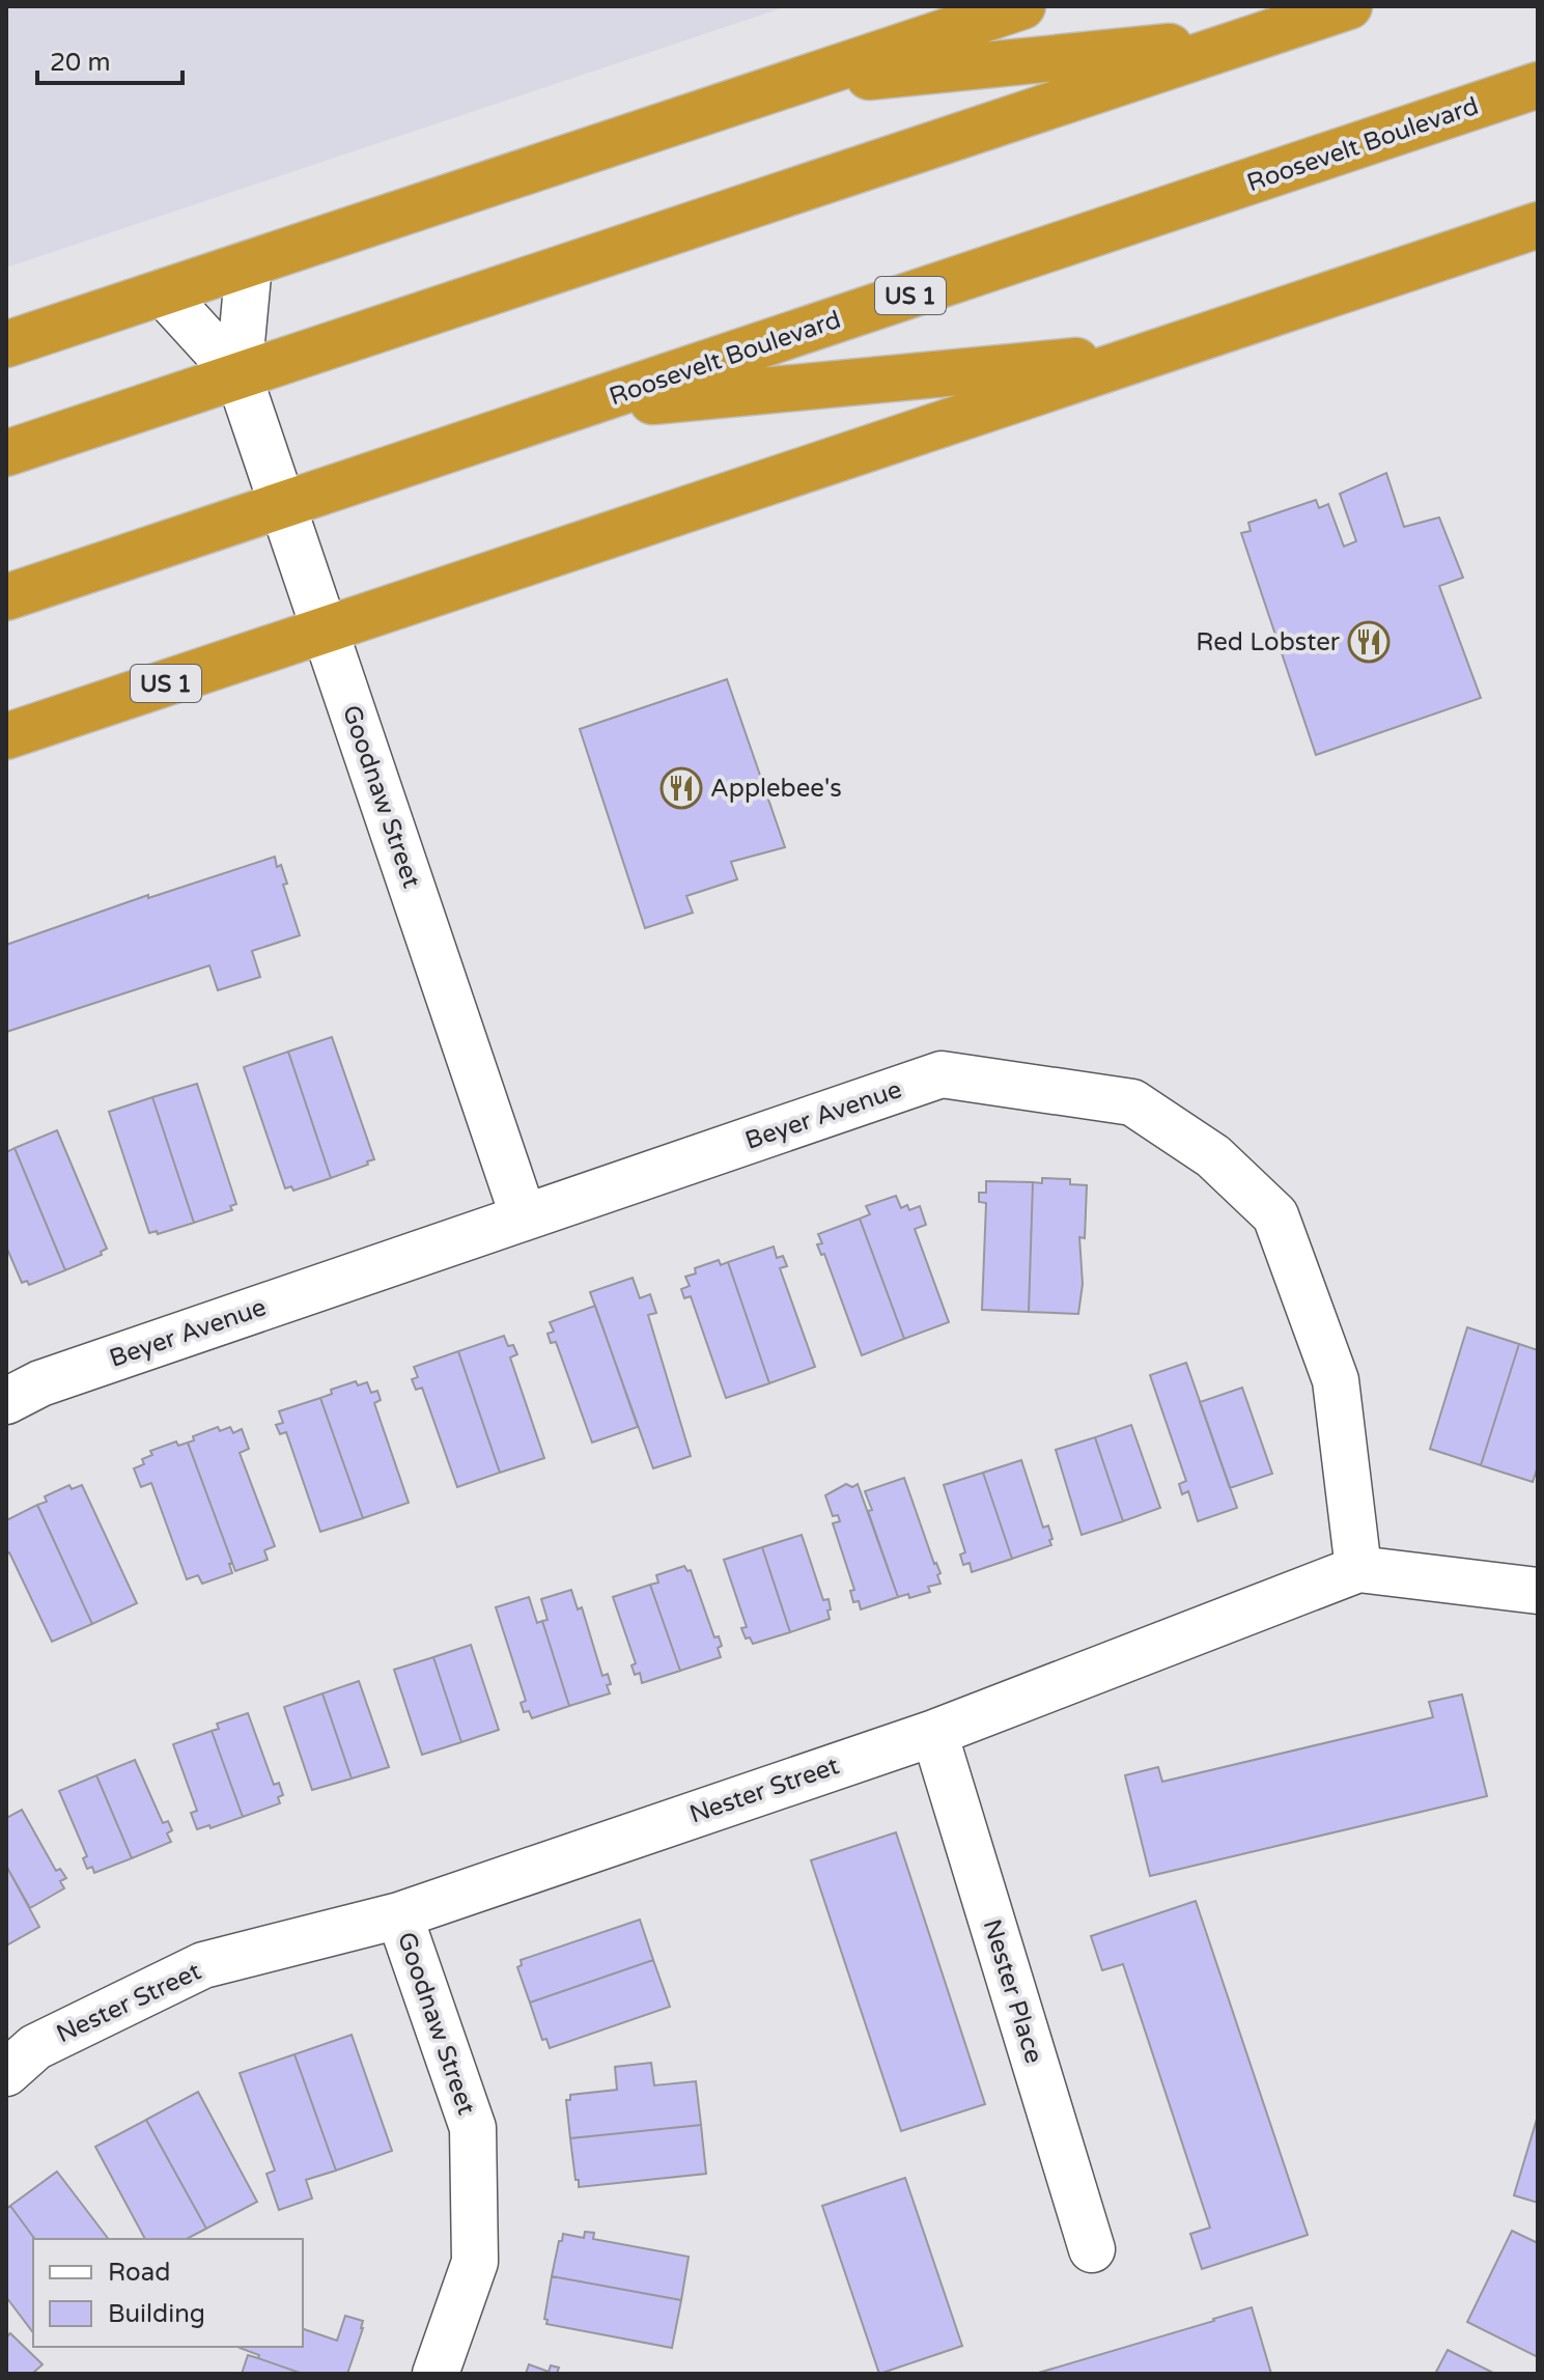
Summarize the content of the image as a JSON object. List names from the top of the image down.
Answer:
{
  "streets": {
    "highway": ["Roosevelt Boulevard", "US 1"],
    "street": [
      "Goodnaw Street",
      "Beyer Avenue",
      "Nester Street",
      "Nester Place"
    ]
  },
  "crossings": [
    ["Roosevelt Boulevard", "Goodnaw Street"],
    ["US 1", "Goodnaw Street"],
    ["Goodnaw Street", "Beyer Avenue"],
    ["Goodnaw Street", "Nester Street"],
    ["Beyer Avenue", "Nester Street"],
    ["Nester Street", "Nester Place"]
  ],
  "places": {
    "restaurant": ["Red Lobster", "Applebee's"]
  },
  "legend": ["Road", "Building"],
  "scale_bar": "20 m"
}
